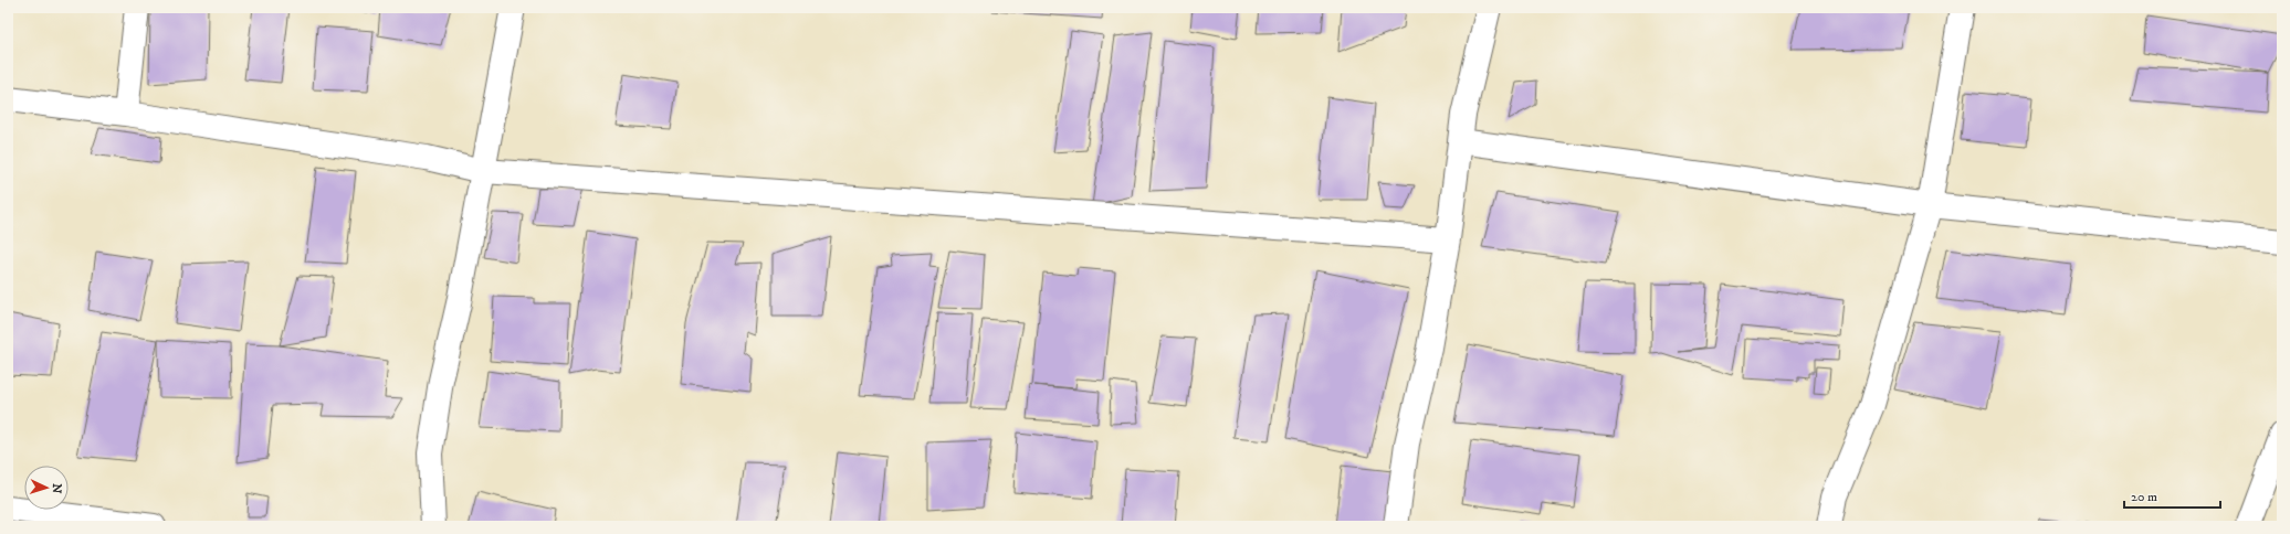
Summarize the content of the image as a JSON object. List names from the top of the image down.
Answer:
{
  "scale_bar": "20 m",
  "north": "right"
}
